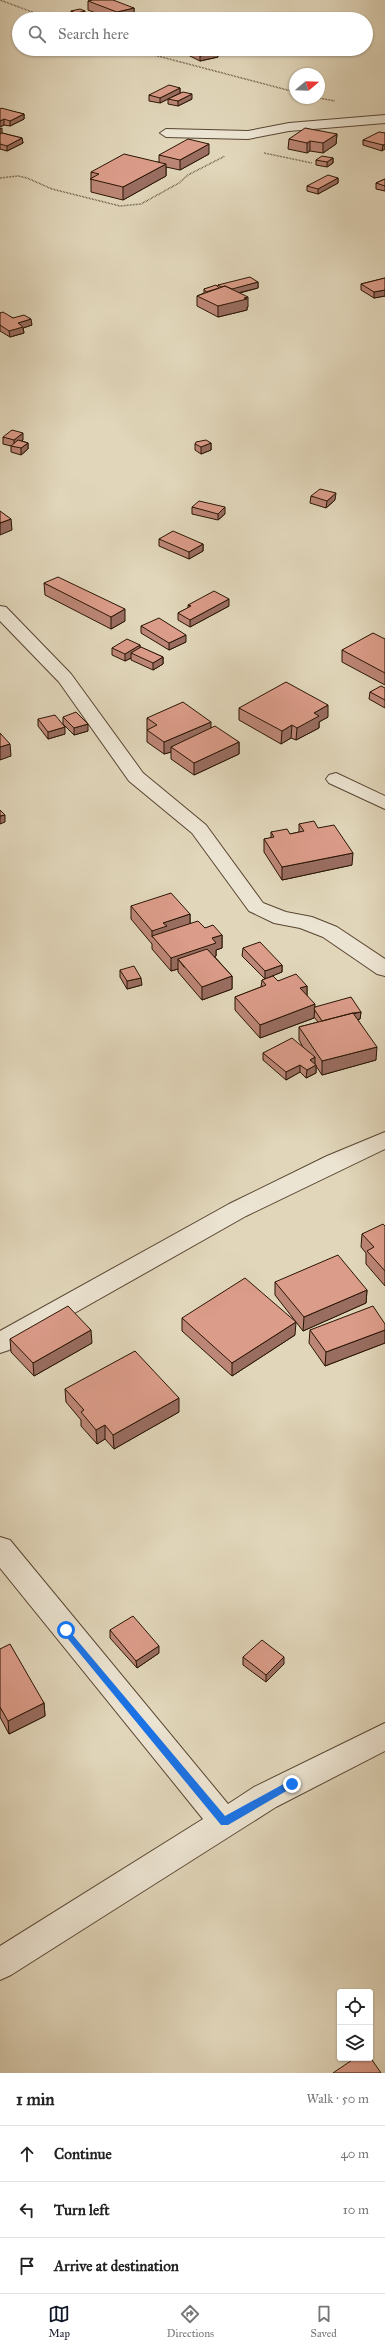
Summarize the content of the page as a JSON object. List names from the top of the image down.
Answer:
{
  "north": "right",
  "page": {
    "search": "Search here",
    "heading": ["1 min", "Walk · 50 m"],
    "list": [
      ["Continue", "40 m"],
      ["Turn left", "10 m"],
      "Arrive at destination"
    ],
    "nav": ["Map", "Directions", "Saved"]
  }
}
